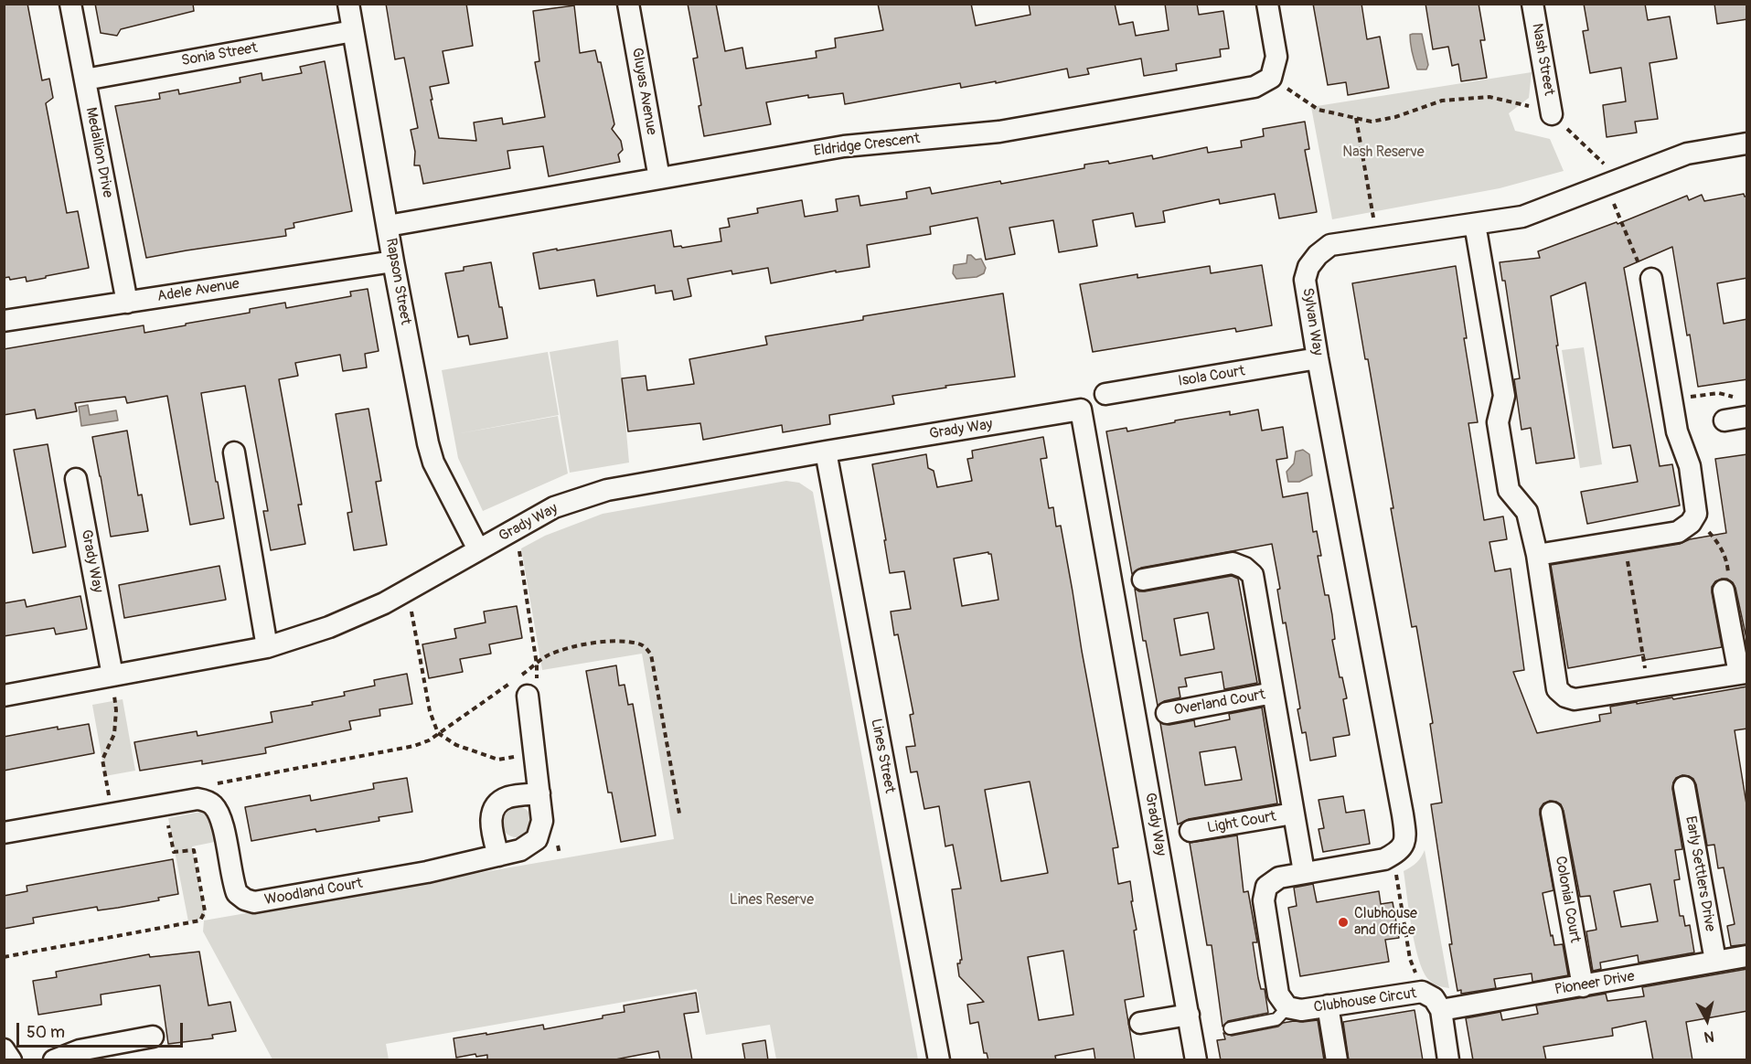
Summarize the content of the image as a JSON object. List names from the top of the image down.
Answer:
{
  "streets": {
    "street": [
      "Sonia Street",
      "Nash Street",
      "Gluyas Avenue",
      "Eldridge Crescent",
      "Medallion Drive",
      "Rapson Street",
      "Adele Avenue",
      "Sylvan Way",
      "Isola Court",
      "Grady Way",
      "Overland Court",
      "Lines Street",
      "Light Court",
      "Early Settlers Drive",
      "Woodland Court",
      "Colonial Court",
      "Pioneer Drive",
      "Clubhouse Circut"
    ]
  },
  "crossings": [
    ["Sonia Street", "Medallion Drive"],
    ["Sonia Street", "Rapson Street"],
    ["Gluyas Avenue", "Eldridge Crescent"],
    ["Eldridge Crescent", "Rapson Street"],
    ["Medallion Drive", "Adele Avenue"],
    ["Rapson Street", "Adele Avenue"],
    ["Rapson Street", "Grady Way"],
    ["Sylvan Way", "Isola Court"],
    ["Grady Way", "Lines Street"],
    ["Early Settlers Drive", "Pioneer Drive"],
    ["Colonial Court", "Pioneer Drive"],
    ["Pioneer Drive", "Clubhouse Circut"]
  ],
  "parks": ["Nash Reserve", "Lines Reserve"],
  "places": ["Clubhouse and Office"],
  "scale_bar": "50 m",
  "north": "bottom"
}
